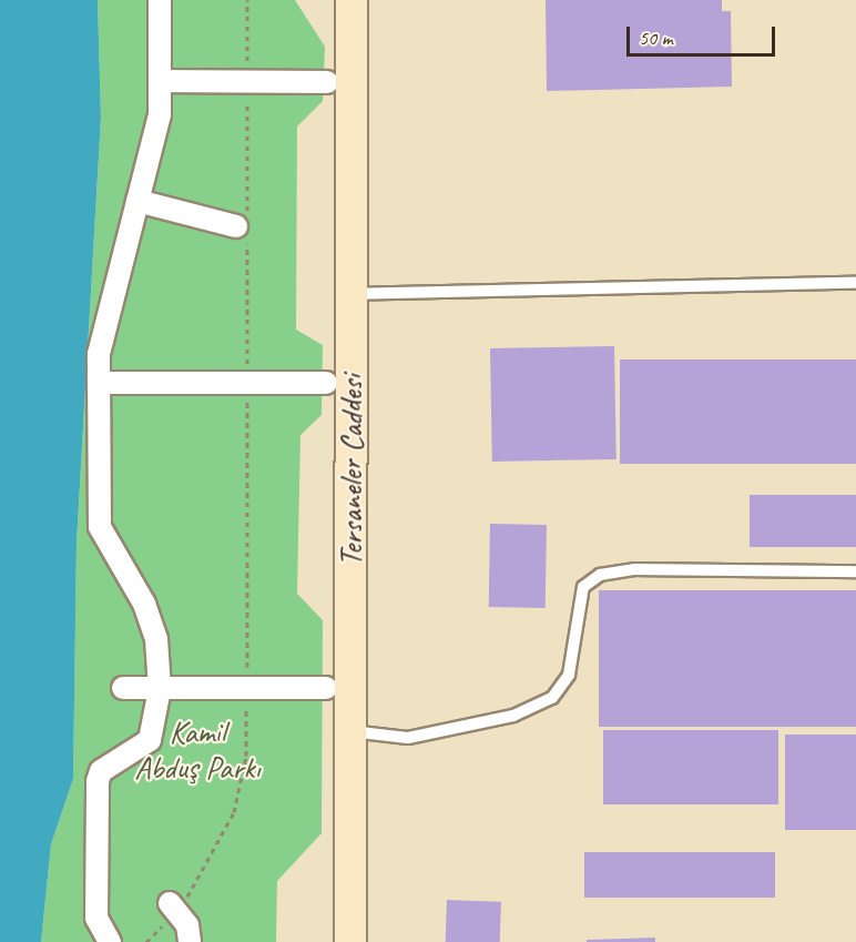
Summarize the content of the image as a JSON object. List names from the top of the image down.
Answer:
{
  "streets": {
    "main road": ["Tersaneler Caddesi"]
  },
  "parks": ["Kamil Abduş Parkı"],
  "scale_bar": "50 m"
}
